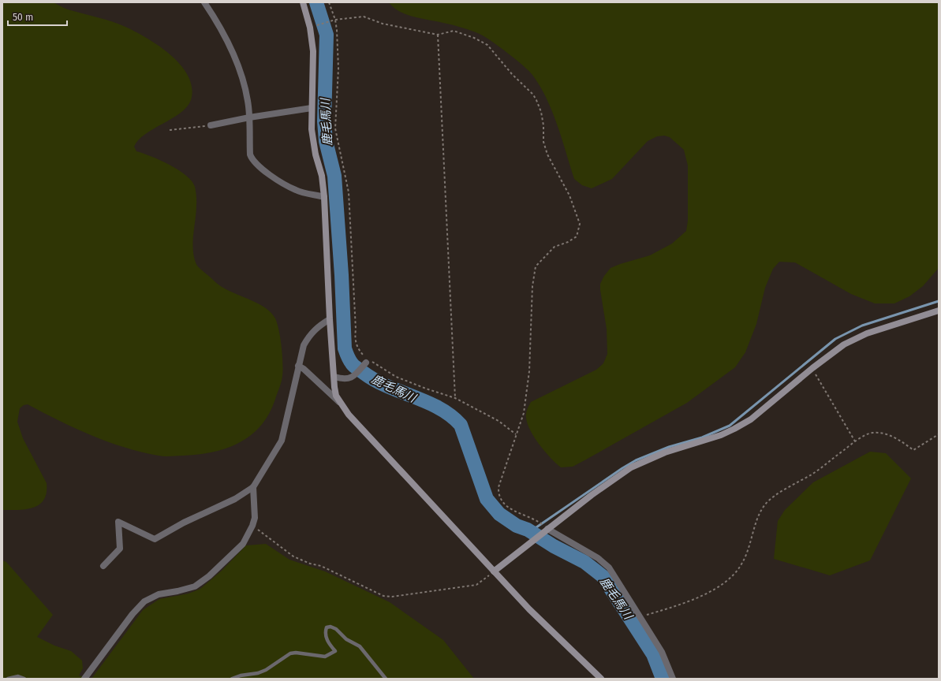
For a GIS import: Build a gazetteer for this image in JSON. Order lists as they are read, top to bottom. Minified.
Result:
{"water":["鹿毛馬川"],"scale_bar":"50 m"}
